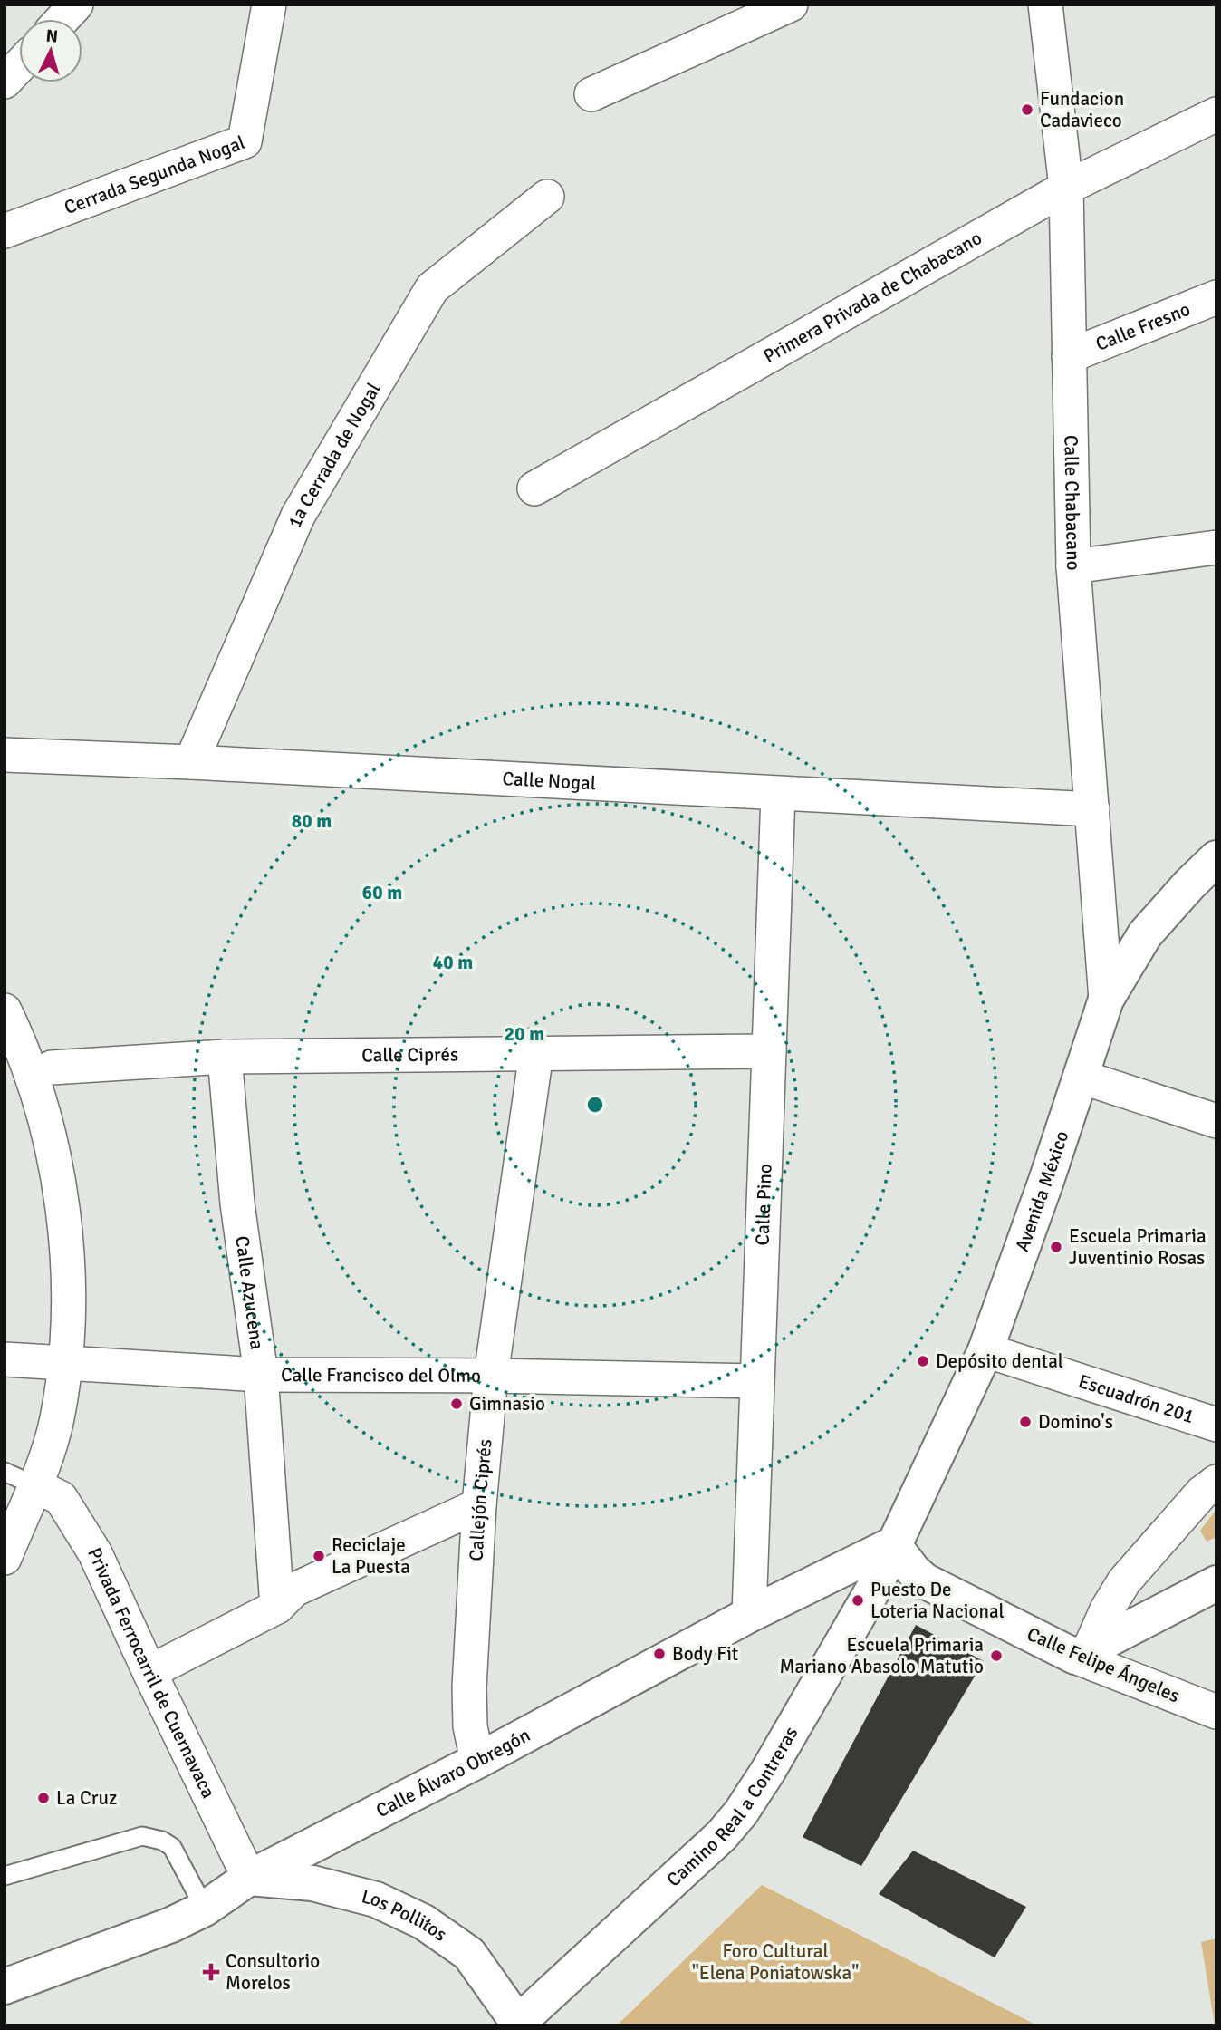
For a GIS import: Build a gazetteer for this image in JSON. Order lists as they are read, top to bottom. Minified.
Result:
{"streets":{"street":["Cerrada Segunda Nogal","Primera Privada de Chabacano","Calle Fresno","1a Cerrada de Nogal","Calle Chabacano","Calle Nogal","Calle Ciprés","Avenida México","Calle Pino","Calle Azucena","Calle Francisco del Olmo","Escuadrón 201","Callejón Ciprés","Calle Felipe Ángeles","Privada Ferrocarril de Cuernavaca","Calle Álvaro Obregón","Camino Real a Contreras","Los Pollitos"]},"crossings":[["Primera Privada de Chabacano","Calle Chabacano"],["Calle Fresno","Calle Chabacano"],["1a Cerrada de Nogal","Calle Nogal"],["Calle Chabacano","Calle Nogal"],["Calle Chabacano","Avenida México"],["Calle Nogal","Calle Pino"],["Calle Ciprés","Calle Pino"],["Calle Ciprés","Calle Azucena"],["Calle Ciprés","Callejón Ciprés"],["Avenida México","Escuadrón 201"],["Avenida México","Calle Felipe Ángeles"],["Avenida México","Calle Álvaro Obregón"],["Avenida México","Camino Real a Contreras"],["Calle Pino","Calle Francisco del Olmo"],["Calle Pino","Calle Álvaro Obregón"],["Calle Azucena","Calle Francisco del Olmo"],["Calle Francisco del Olmo","Callejón Ciprés"],["Callejón Ciprés","Calle Álvaro Obregón"],["Calle Felipe Ángeles","Calle Álvaro Obregón"],["Calle Felipe Ángeles","Camino Real a Contreras"],["Privada Ferrocarril de Cuernavaca","Calle Álvaro Obregón"],["Privada Ferrocarril de Cuernavaca","Los Pollitos"],["Calle Álvaro Obregón","Camino Real a Contreras"],["Calle Álvaro Obregón","Los Pollitos"],["Camino Real a Contreras","Los Pollitos"]],"parks":["Foro Cultural \"Elena Poniatowska\""],"places":{"other":["Fundacion Cadavieco","Escuela Primaria Juventinio Rosas","Depósito dental","Gimnasio","Domino's","Reciclaje La Puesta","Puesto De Loteria Nacional","Body Fit","Escuela Primaria Mariano Abasolo Matutio","La Cruz"],"health":["Consultorio Morelos"]},"north":"top","rings":["80 m","60 m","40 m","20 m"]}
